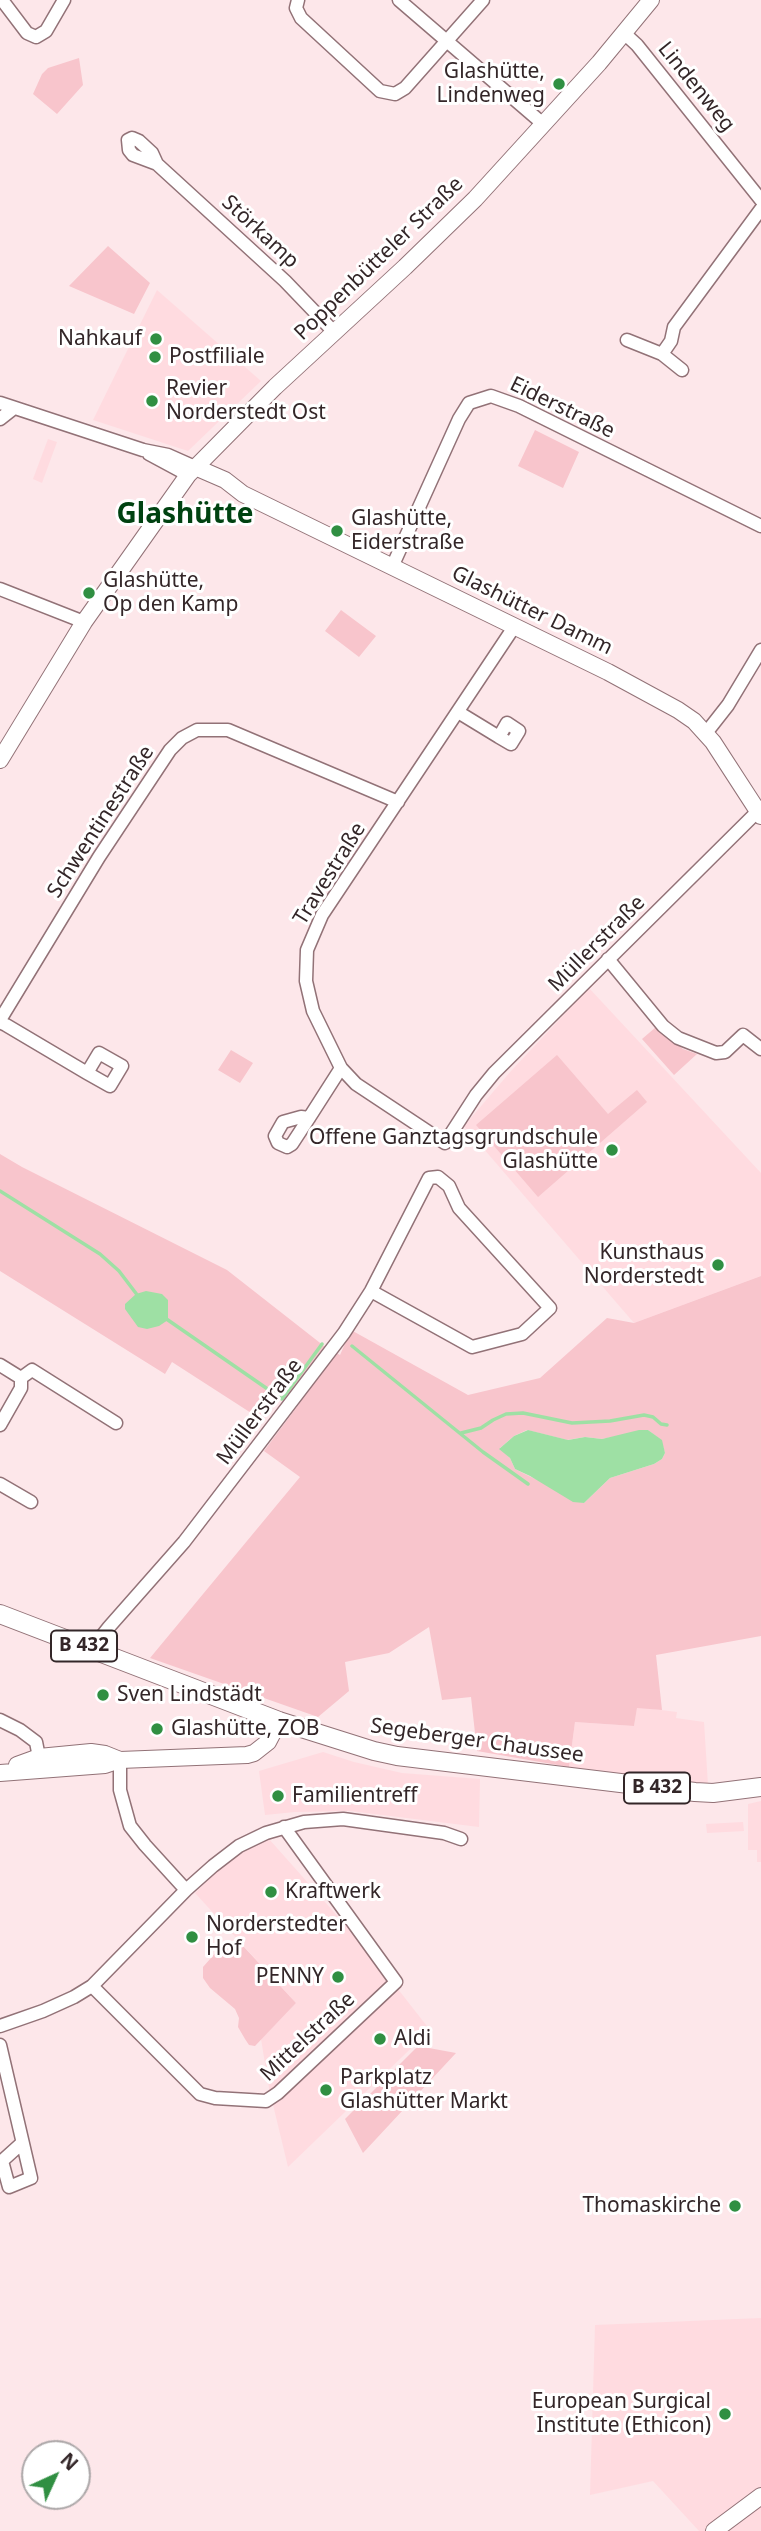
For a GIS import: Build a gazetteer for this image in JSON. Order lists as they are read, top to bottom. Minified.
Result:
{"streets":{"main road":["B 432","Segeberger Chaussee"],"street":["Lindenweg","Störkamp","Poppenbütteler Straße","Eiderstraße","Glashütter Damm","Schwentinestraße","Travestraße","Müllerstraße","Mittelstraße"]},"crossings":[["Lindenweg","Poppenbütteler Straße"],["Störkamp","Poppenbütteler Straße"],["Poppenbütteler Straße","Glashütter Damm"],["Eiderstraße","Glashütter Damm"],["Glashütter Damm","Travestraße"],["Glashütter Damm","Müllerstraße"],["Schwentinestraße","Travestraße"],["Travestraße","Müllerstraße"],["Müllerstraße","Segeberger Chaussee"]],"districts":["Glashütte"],"places":["Glashütte, Lindenweg","Nahkauf","Postfiliale","Revier Norderstedt Ost","Glashütte, Eiderstraße","Glashütte, Op den Kamp","Offene Ganztagsgrundschule Glashütte","Kunsthaus Norderstedt","Sven Lindstädt","Glashütte, ZOB","Familientreff","Kraftwerk","Norderstedter Hof","PENNY","Aldi","Parkplatz Glashütter Markt","Thomaskirche","European Surgical Institute (Ethicon)"],"north":"top right"}
